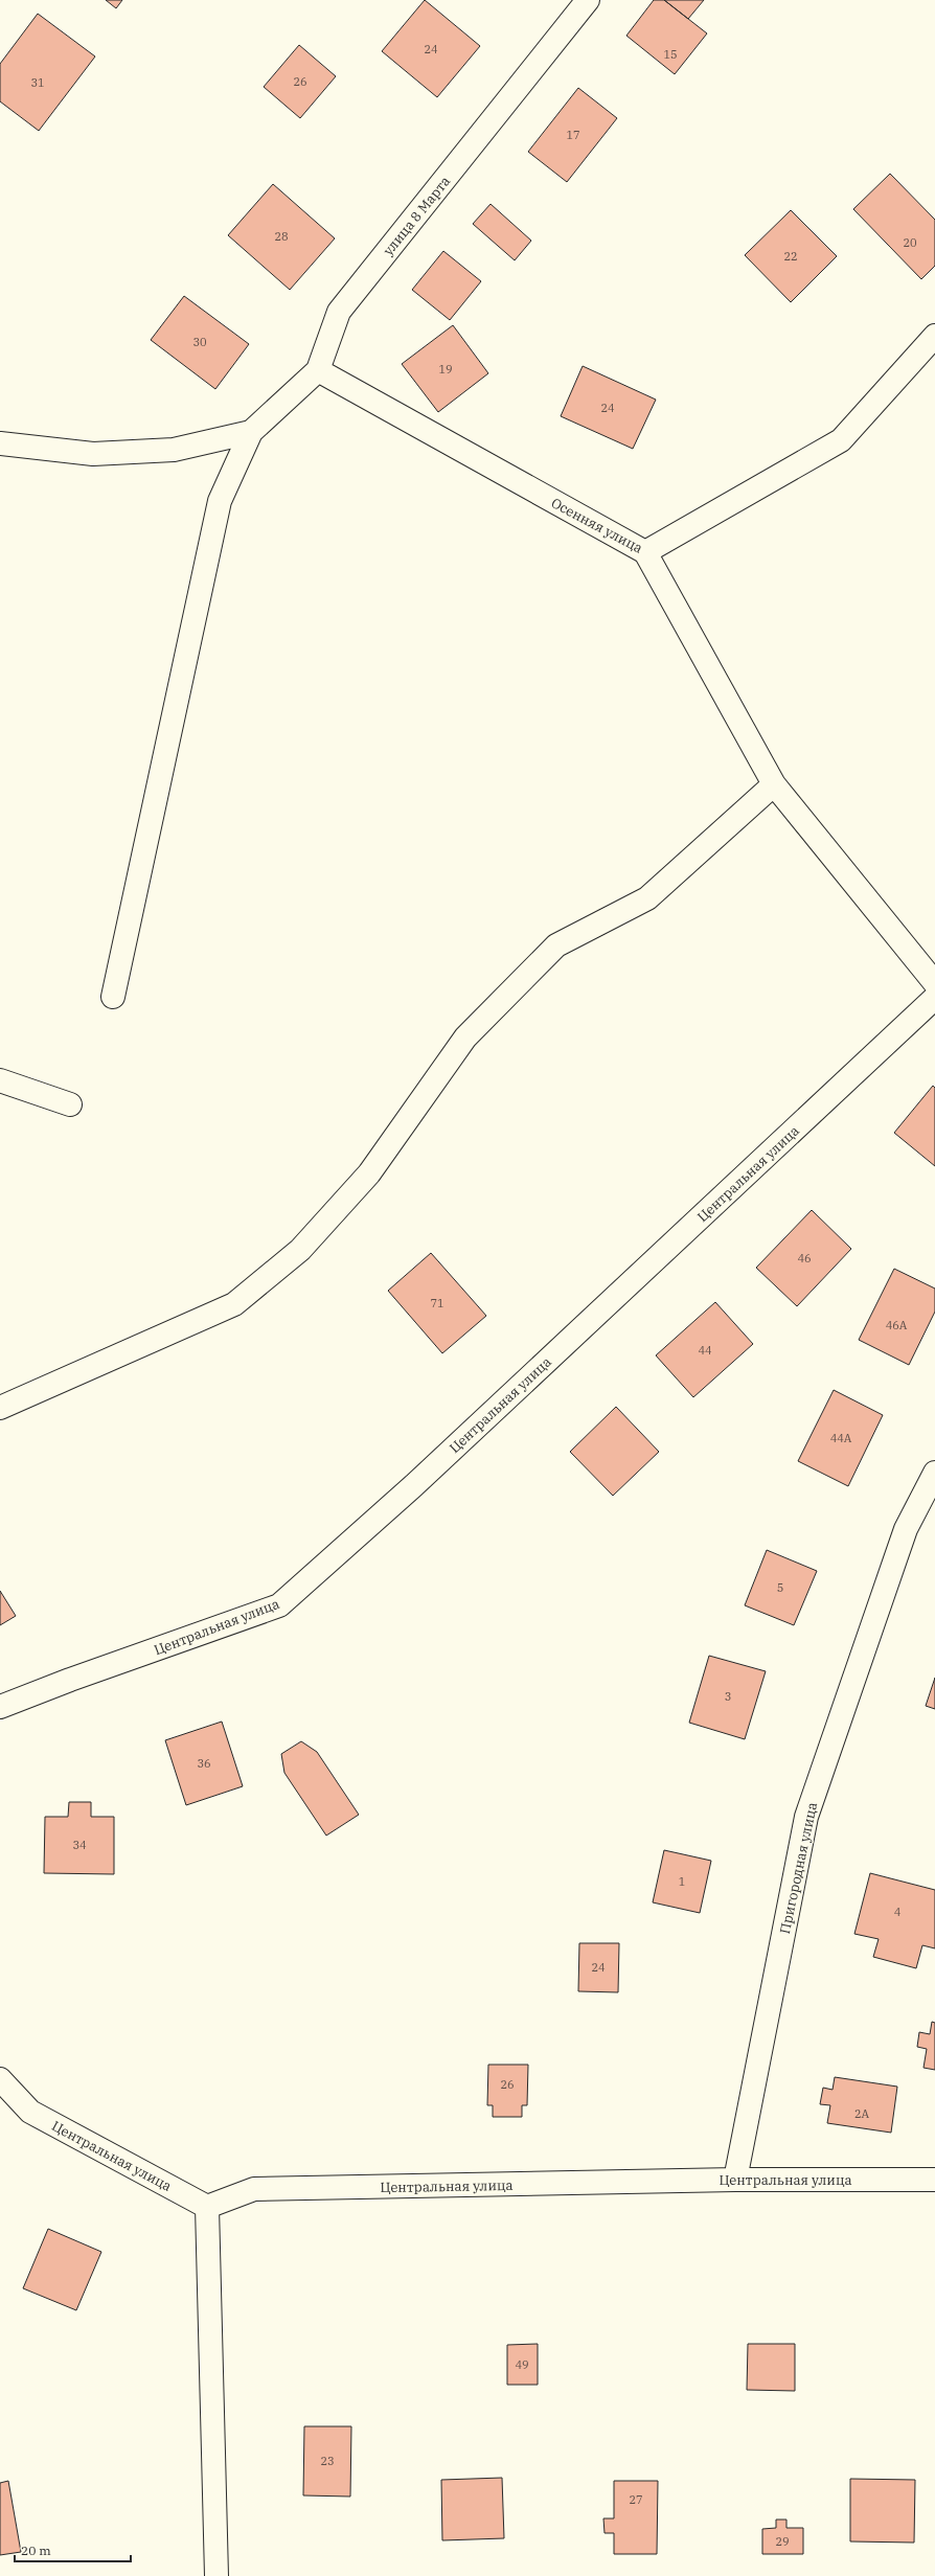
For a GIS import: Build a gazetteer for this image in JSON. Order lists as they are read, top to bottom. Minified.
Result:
{"streets":{"street":["улица 8 Марта","Осенняя улица","Центральная улица","Пригородная улица"]},"crossings":[["улица 8 Марта","Осенняя улица"],["Центральная улица","Пригородная улица"]],"house_numbers":["24","15","26","31","17","28","20","22","30","19","24","46","71","46А","44","44А","5","3","36","34","1","4","24","26","2А","49","23","27","29"],"scale_bar":"20 m"}
